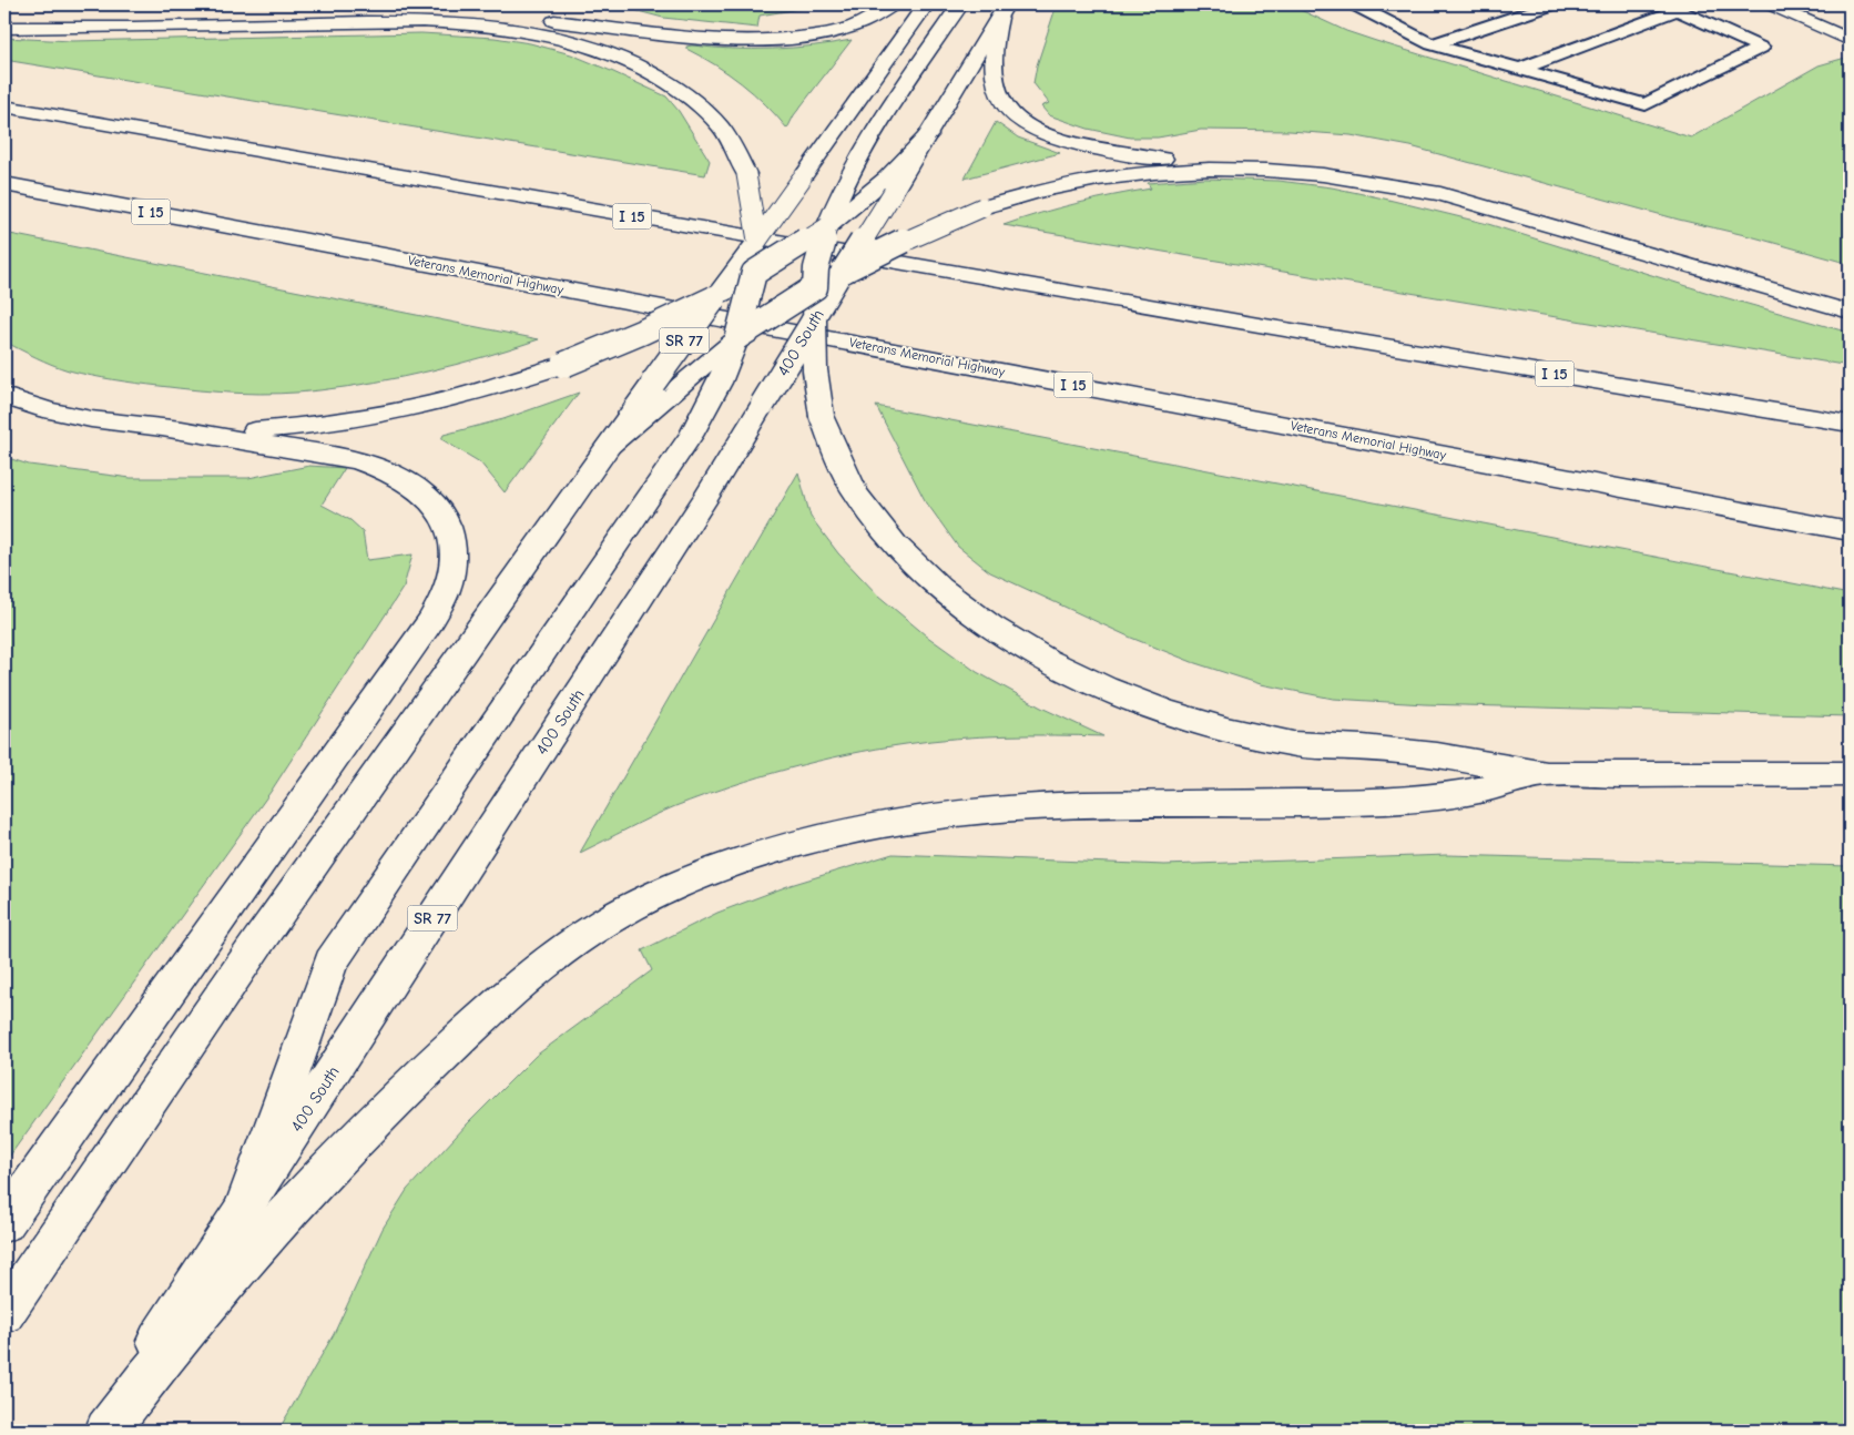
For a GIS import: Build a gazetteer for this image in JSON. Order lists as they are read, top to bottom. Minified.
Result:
{"streets":{"main road":["I 15","Veterans Memorial Highway","SR 77","400 South"]}}
